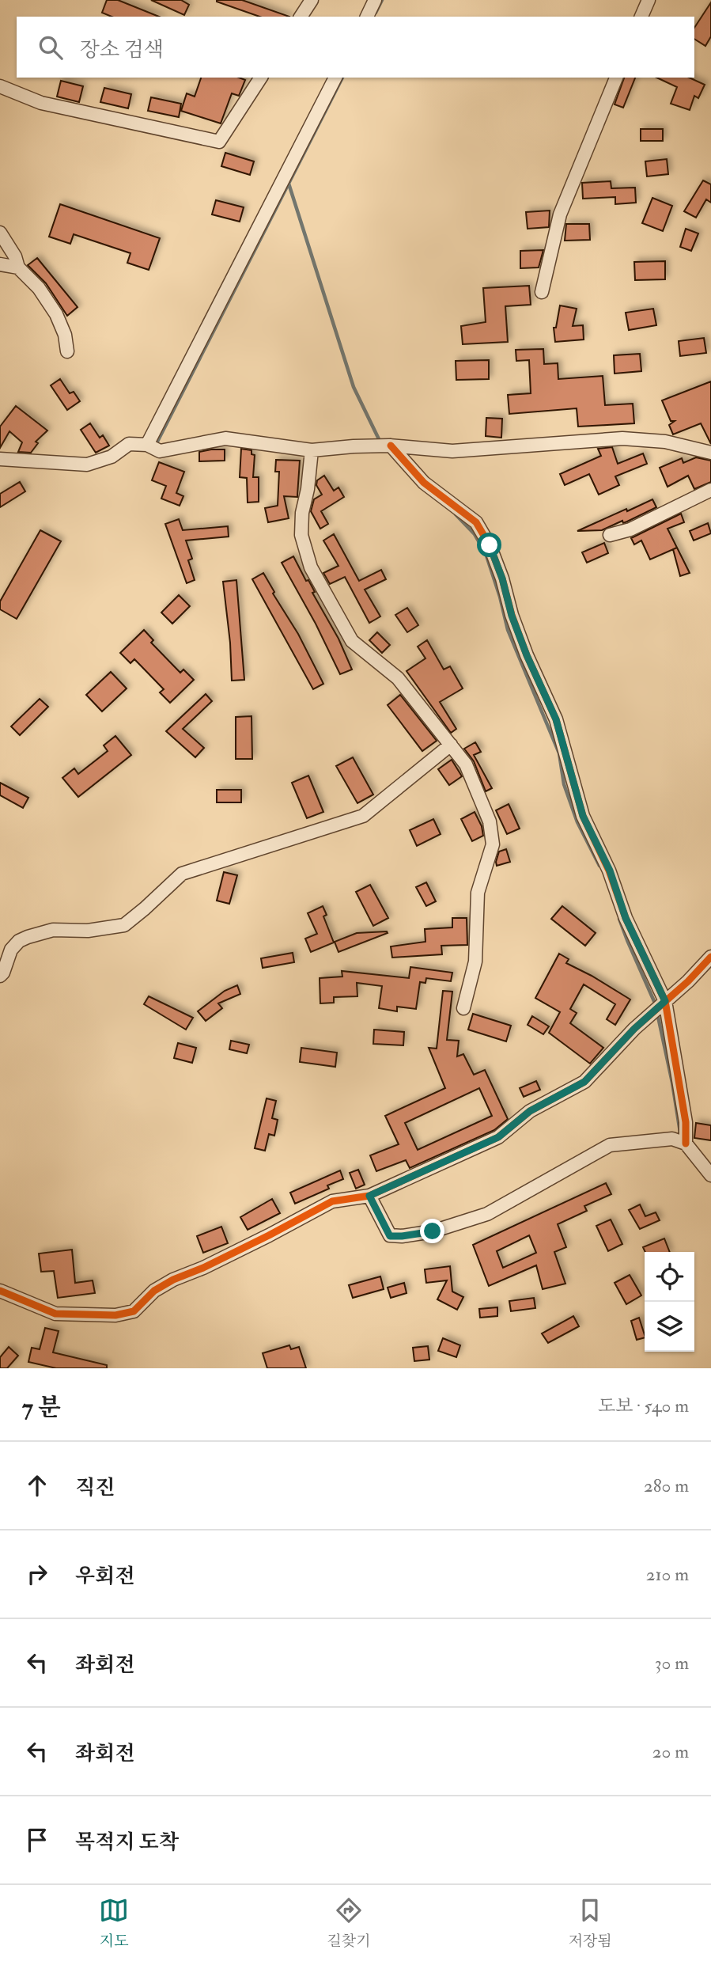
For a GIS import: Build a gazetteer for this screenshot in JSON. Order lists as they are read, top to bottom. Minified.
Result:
{"page":{"search":"장소 검색","heading":["7 분","도보 · 540 m"],"list":[["직진","280 m"],["우회전","210 m"],["좌회전","30 m"],["좌회전","20 m"],"목적지 도착"],"nav":["지도","길찾기","저장됨"]}}
